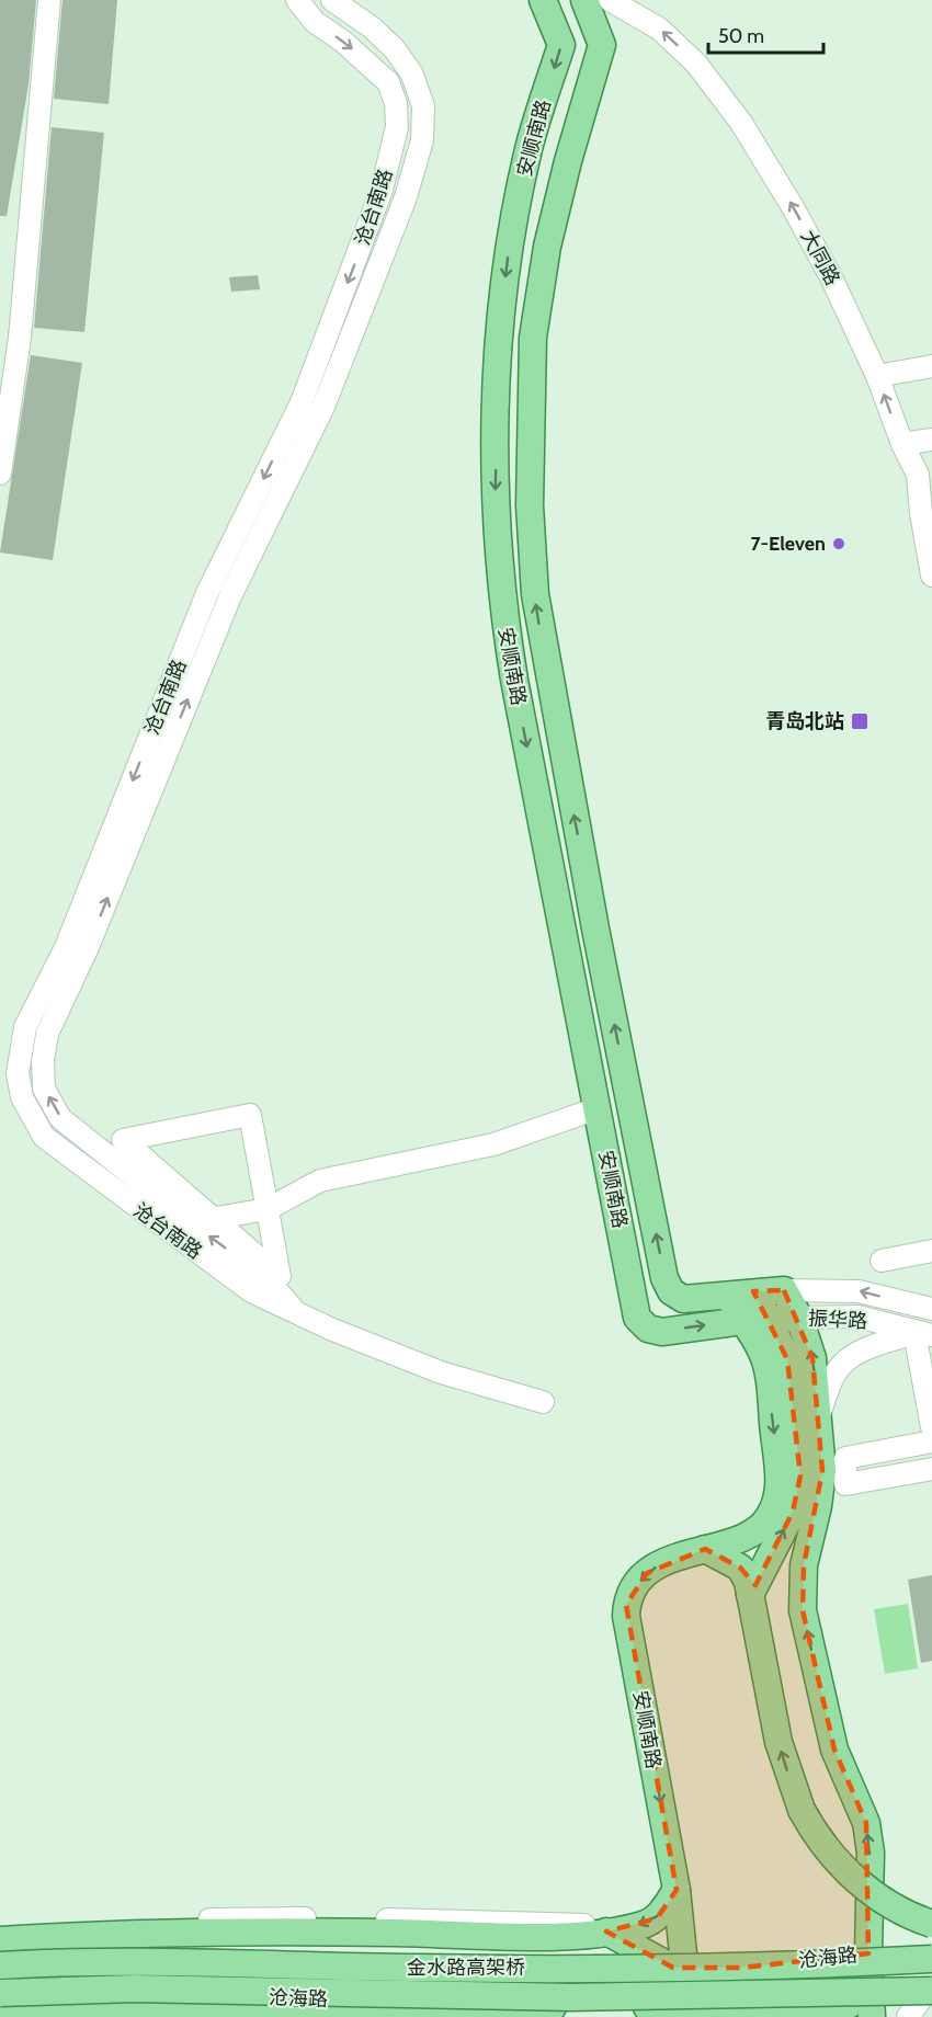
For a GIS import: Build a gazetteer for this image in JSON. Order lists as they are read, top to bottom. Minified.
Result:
{"streets":{"main road":["安顺南路","振华路","沧海路","金水路高架桥"],"street":["沧台南路","大同路"]},"crossings":[["安顺南路","振华路"],["安顺南路","沧海路"],["沧海路","金水路高架桥"]],"one_way":["大同路"],"places":{"other":["7-Eleven"],"transit":["青岛北站"]},"scale_bar":"50 m"}
